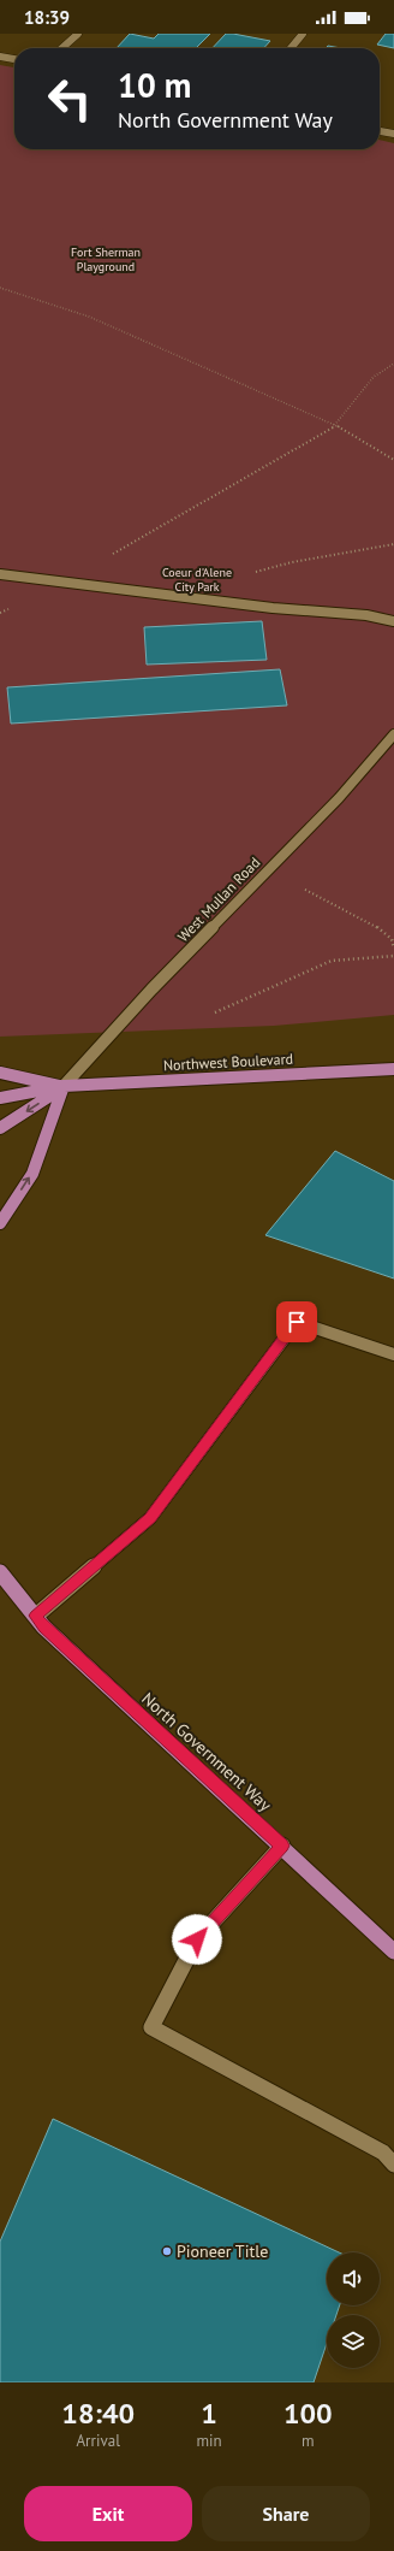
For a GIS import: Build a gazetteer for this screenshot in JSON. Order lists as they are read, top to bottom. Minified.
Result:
{"streets":{"main road":["Northwest Boulevard","North Government Way"],"street":["West Mullan Road"]},"crossings":[["West Mullan Road","Northwest Boulevard"]],"parks":["Fort Sherman Playground","Coeur d'Alene City Park"],"places":["Pioneer Title"],"page":{"status":"18:39","turn":["10 m","North Government Way"],"eta":["18:40","Arrival","1","min","100","m"],"buttons":["Exit","Share"]}}
